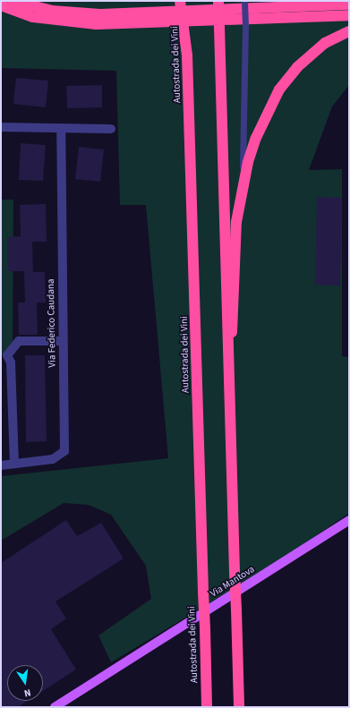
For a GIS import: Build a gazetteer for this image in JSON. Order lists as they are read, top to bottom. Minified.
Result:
{"streets":{"highway":["Autostrada dei Vini"],"main road":["Via Mantova"],"street":["Via Federico Caudana"]},"north":"bottom"}
